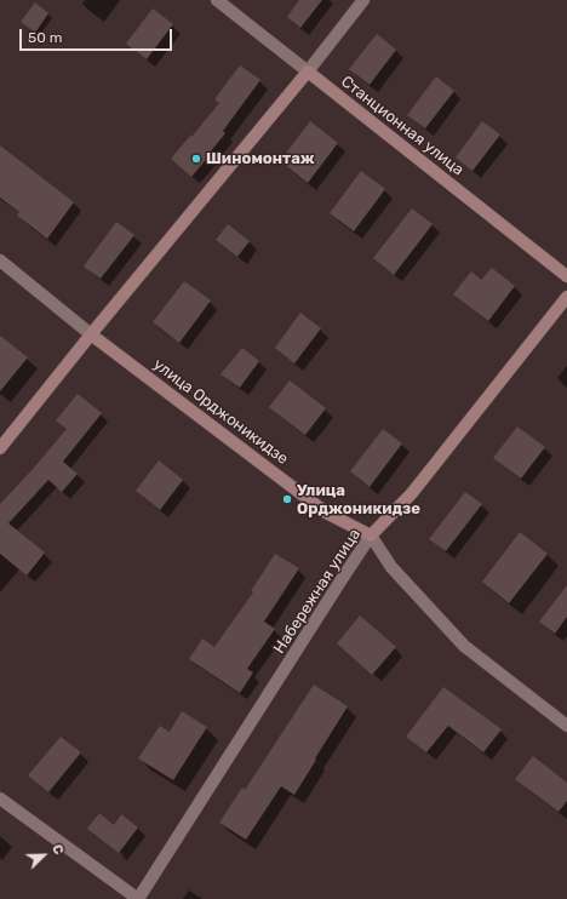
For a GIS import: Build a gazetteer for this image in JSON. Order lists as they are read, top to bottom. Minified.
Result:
{"streets":{"main road":["Станционная улица","улица Орджоникидзе","Набережная улица"]},"crossings":[["улица Орджоникидзе","Набережная улица"]],"places":["Шиномонтаж","Улица Орджоникидзе"],"scale_bar":"50 m","north":"top right"}
